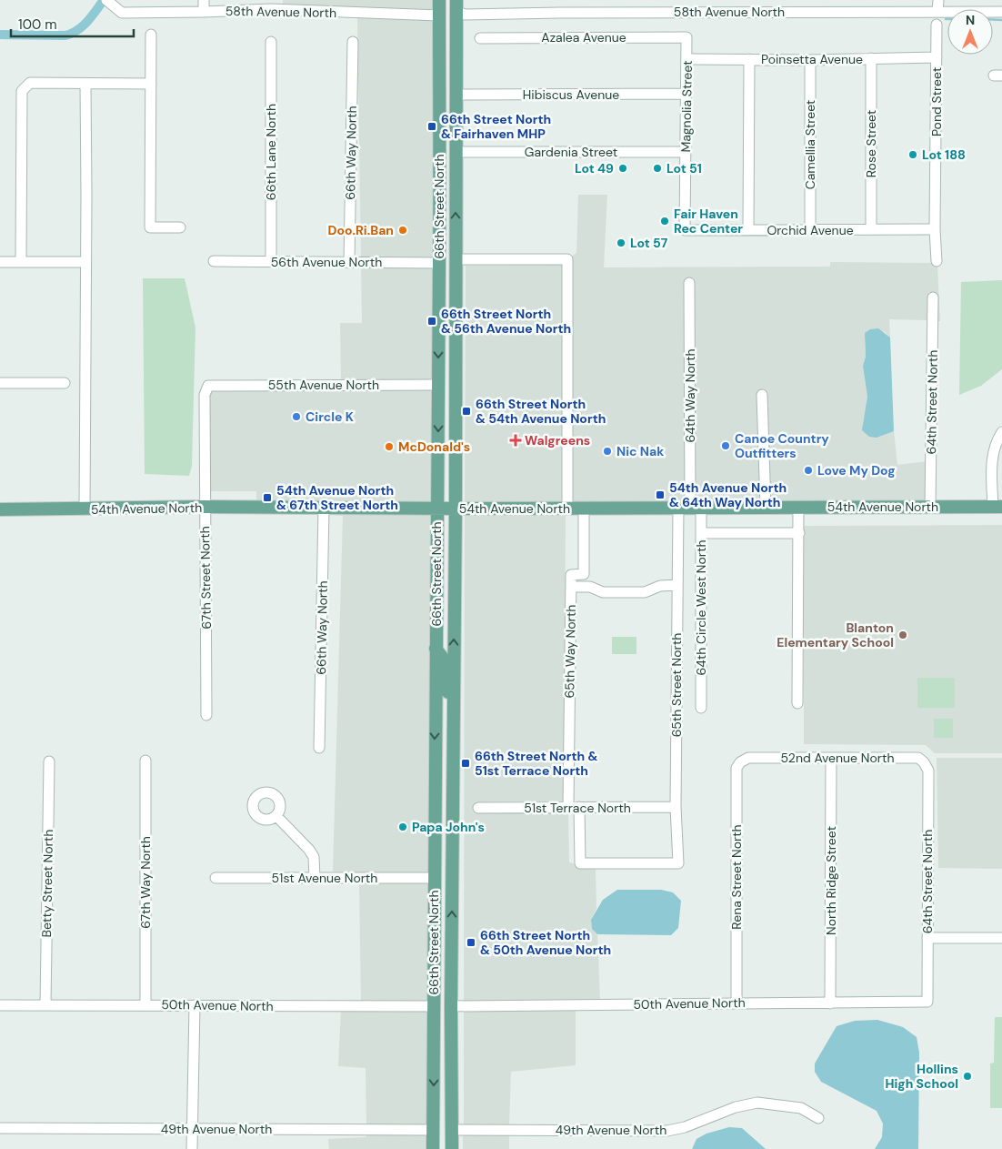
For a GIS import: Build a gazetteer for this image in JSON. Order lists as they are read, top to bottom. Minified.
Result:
{"streets":{"main road":["66th Street North","54th Avenue North"],"street":["58th Avenue North","Azalea Avenue","Poinsetta Avenue","Hibiscus Avenue","Pond Street","Magnolia Street","Rose Street","Camellia Street","66th Lane North","Gardenia Street","66th Way North","Orchid Avenue","56th Avenue North","55th Avenue North","64th Way North","64th Street North","67th Street North","64th Circle West North","65th Way North","65th Street North","52nd Avenue North","51st Terrace North","Rena Street North","51st Avenue North","North Ridge Street","67th Way North","Betty Street North","50th Avenue North","49th Avenue North"]},"crossings":[["58th Avenue North","66th Street North"],["Azalea Avenue","Magnolia Street"],["Poinsetta Avenue","Pond Street"],["Poinsetta Avenue","Magnolia Street"],["Poinsetta Avenue","Rose Street"],["Poinsetta Avenue","Camellia Street"],["Hibiscus Avenue","Magnolia Street"],["Hibiscus Avenue","66th Street North"],["Pond Street","Orchid Avenue"],["Magnolia Street","Gardenia Street"],["Magnolia Street","Orchid Avenue"],["Rose Street","Orchid Avenue"],["Camellia Street","Orchid Avenue"],["66th Lane North","56th Avenue North"],["Gardenia Street","66th Street North"],["66th Way North","56th Avenue North"],["66th Way North","54th Avenue North"],["66th Street North","56th Avenue North"],["66th Street North","55th Avenue North"],["66th Street North","54th Avenue North"],["66th Street North","51st Avenue North"],["66th Street North","50th Avenue North"],["66th Street North","49th Avenue North"],["55th Avenue North","67th Street North"],["64th Way North","54th Avenue North"],["64th Way North","64th Circle West North"],["64th Way North","65th Street North"],["64th Street North","54th Avenue North"],["64th Street North","52nd Avenue North"],["64th Street North","50th Avenue North"],["54th Avenue North","67th Street North"],["54th Avenue North","64th Circle West North"],["54th Avenue North","65th Way North"],["54th Avenue North","65th Street North"],["64th Circle West North","65th Street North"],["65th Way North","51st Terrace North"],["65th Street North","51st Terrace North"],["52nd Avenue North","Rena Street North"],["52nd Avenue North","North Ridge Street"],["Rena Street North","50th Avenue North"],["North Ridge Street","50th Avenue North"],["67th Way North","50th Avenue North"],["Betty Street North","50th Avenue North"]],"places":{"transit":["66th Street North & Fairhaven MHP","66th Street North & 56th Avenue North","66th Street North & 54th Avenue North","54th Avenue North & 64th Way North","54th Avenue North & 67th Street North","66th Street North & 51st Terrace North","66th Street North & 50th Avenue North"],"other":["Lot 188","Lot 49","Lot 51","Fair Haven Rec Center","Doo.Ri.Ban","Lot 57","Circle K","Canoe Country Outfitters","McDonald's","Nic Nak","Love My Dog","Blanton Elementary School","Papa John's","Hollins High School"],"health":["Walgreens"]},"scale_bar":"100 m","north":"top"}
